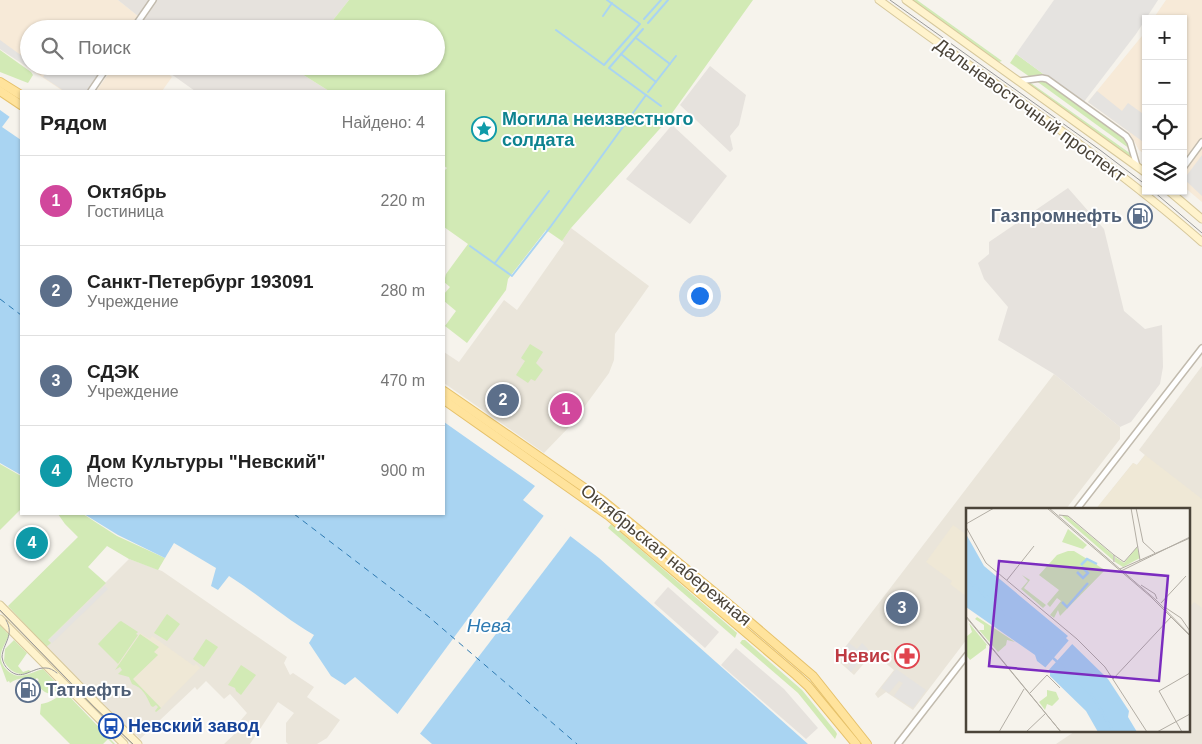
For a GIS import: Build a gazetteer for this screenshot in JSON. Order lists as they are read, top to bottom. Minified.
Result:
{"streets":{"main road":["Дальневосточный проспект","Октябрьская набережная"]},"water":["Нева"],"places":{"place":["Могила неизвестного солдата"],"fuel station":["Газпромнефть","Татнефть"],"pharmacy":["Невис"],"bus stop":["Невский завод"]},"page":{"map_buttons":["+","−"],"search":"Поиск","heading":["Рядом","Найдено: 4"],"list":[{"mark":"1","name":"Октябрь","note":"Гостиница","value":"220 m"},{"mark":"2","name":"Санкт-Петербург 193091","note":"Учреждение","value":"280 m"},{"mark":"3","name":"СДЭК","note":"Учреждение","value":"470 m"},{"mark":"4","name":"Дом Культуры \"Невский\"","note":"Место","value":"900 m"}],"pins":["2","1","4","3"]}}
